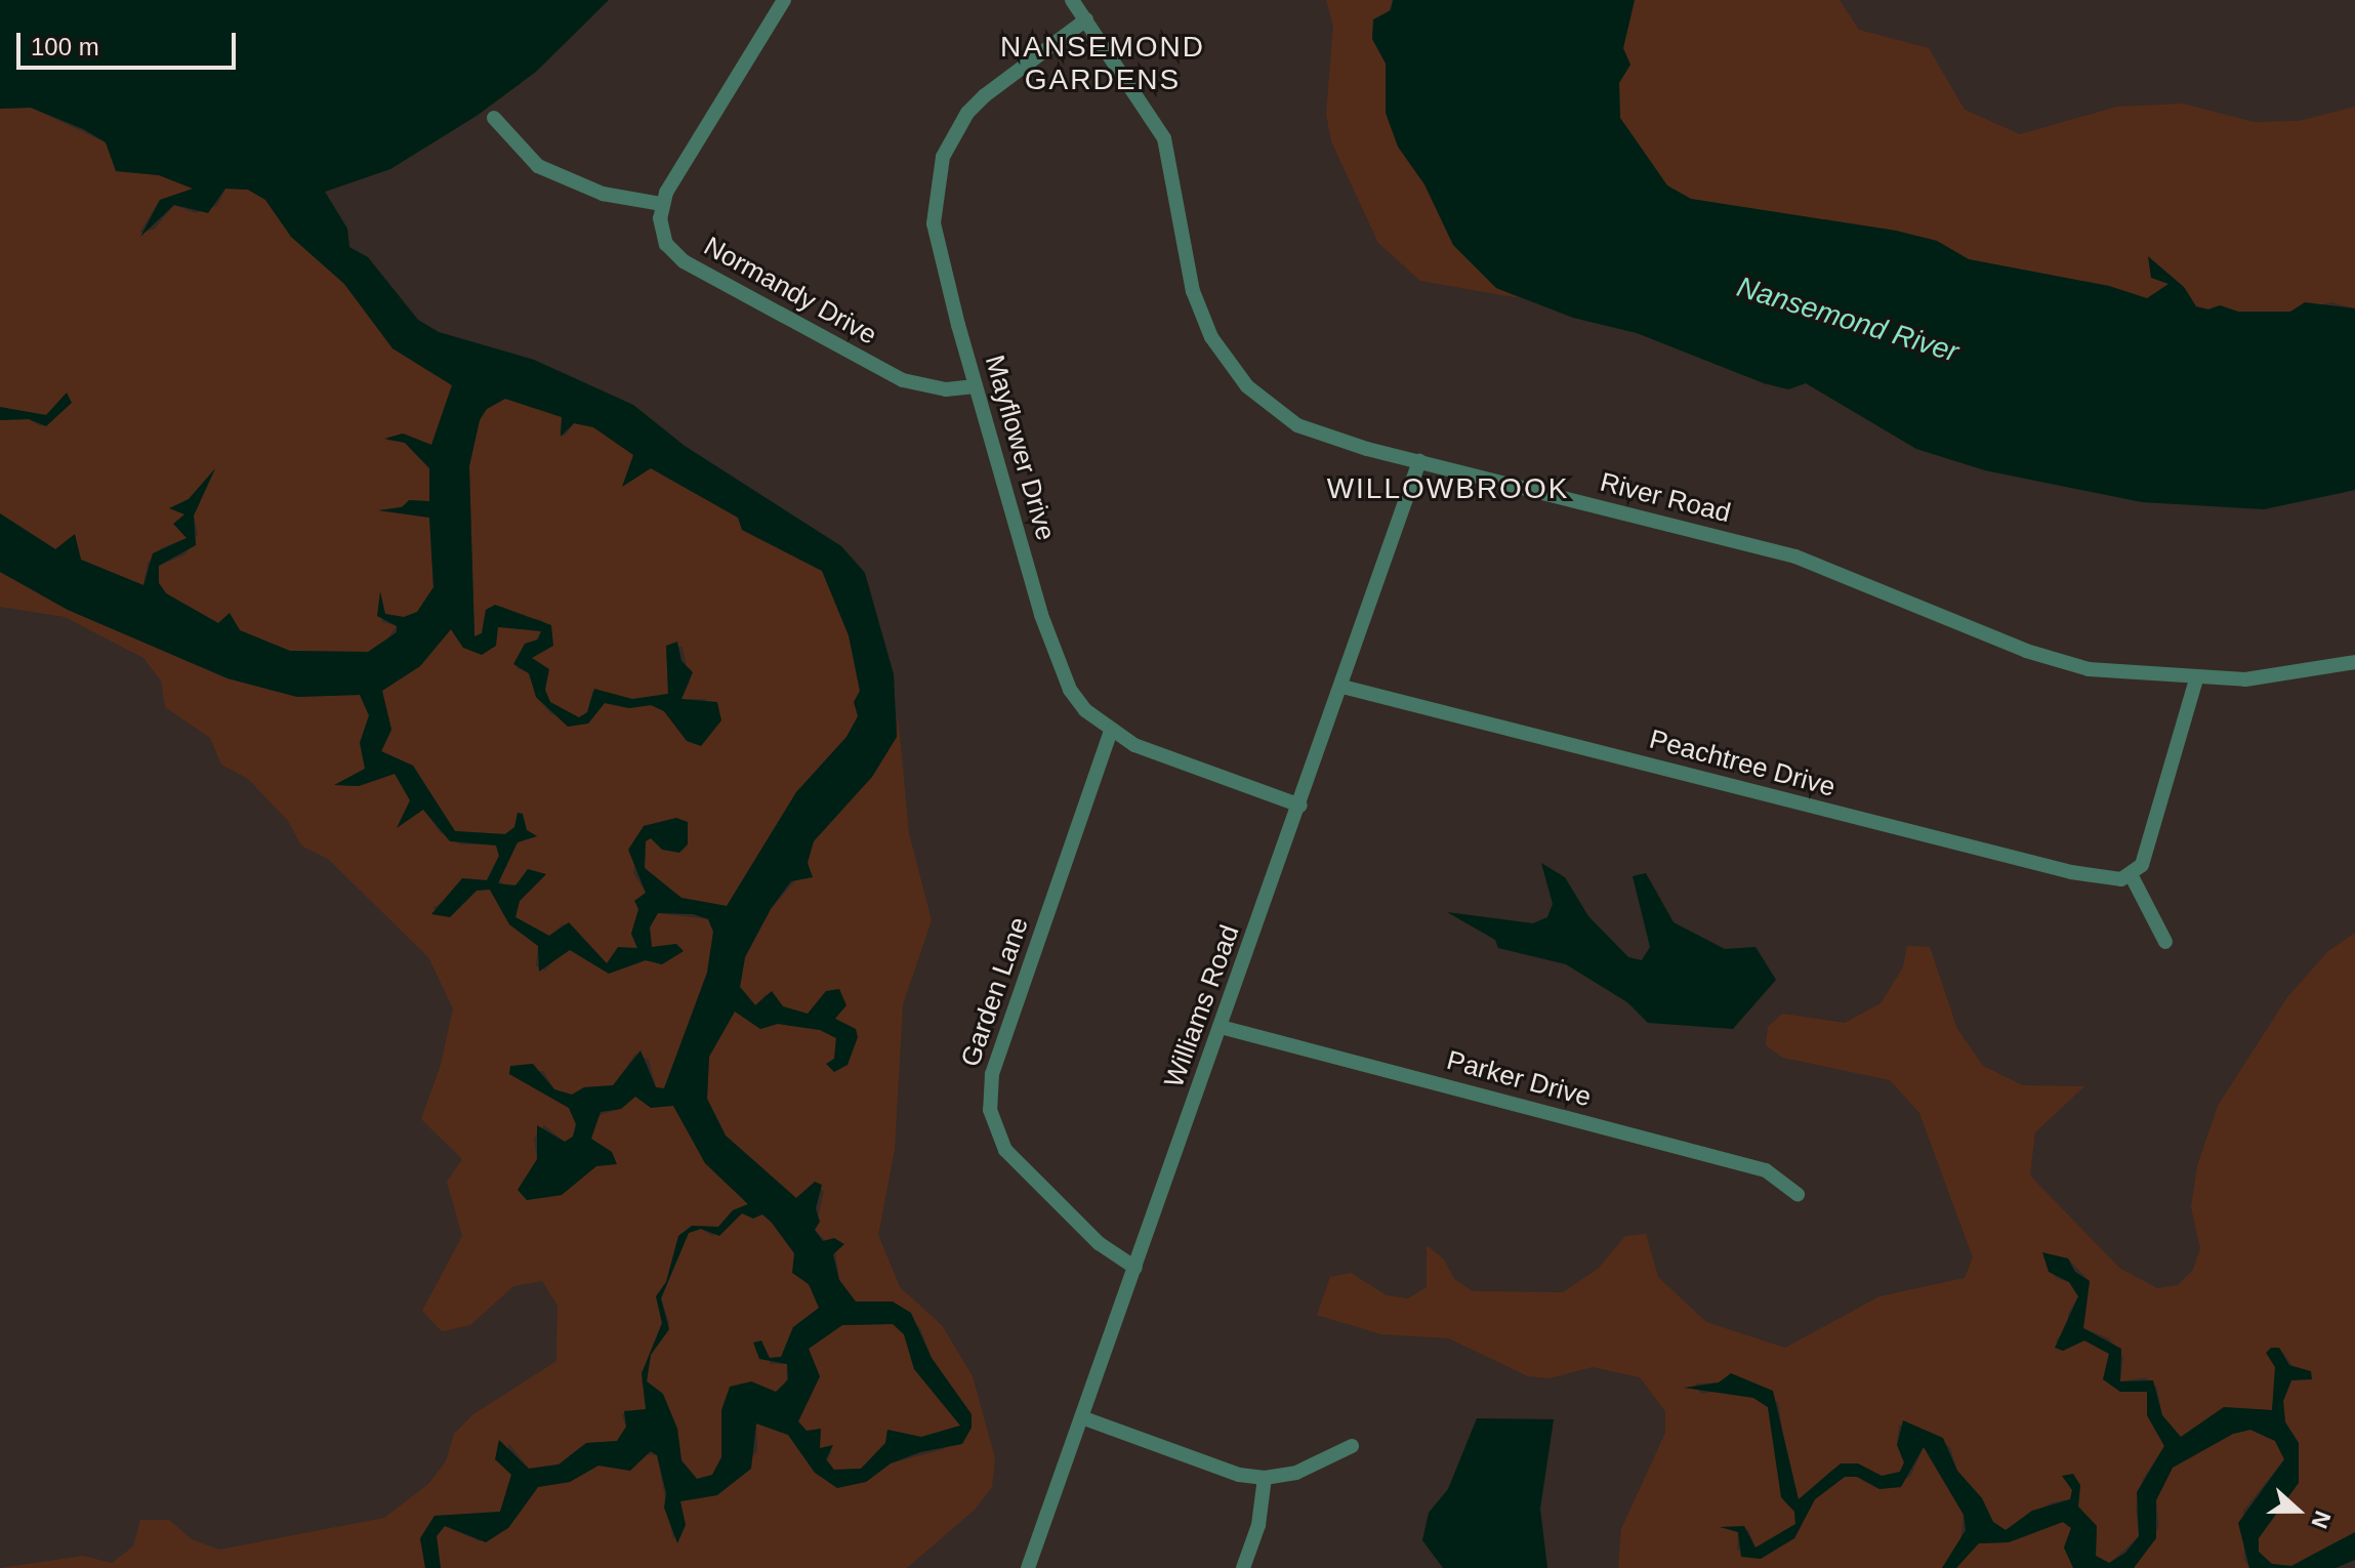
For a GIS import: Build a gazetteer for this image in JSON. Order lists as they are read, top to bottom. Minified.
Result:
{"streets":{"street":["Normandy Drive","Mayflower Drive","River Road","Peachtree Drive","Garden Lane","Williams Road","Parker Drive"]},"crossings":[["Normandy Drive","Mayflower Drive"],["Mayflower Drive","River Road"],["Mayflower Drive","Garden Lane"],["Mayflower Drive","Williams Road"],["River Road","Williams Road"],["Peachtree Drive","Williams Road"],["Garden Lane","Williams Road"],["Williams Road","Parker Drive"]],"districts":["NANSEMOND GARDENS","WILLOWBROOK"],"water":["Nansemond River"],"scale_bar":"100 m","north":"right"}
